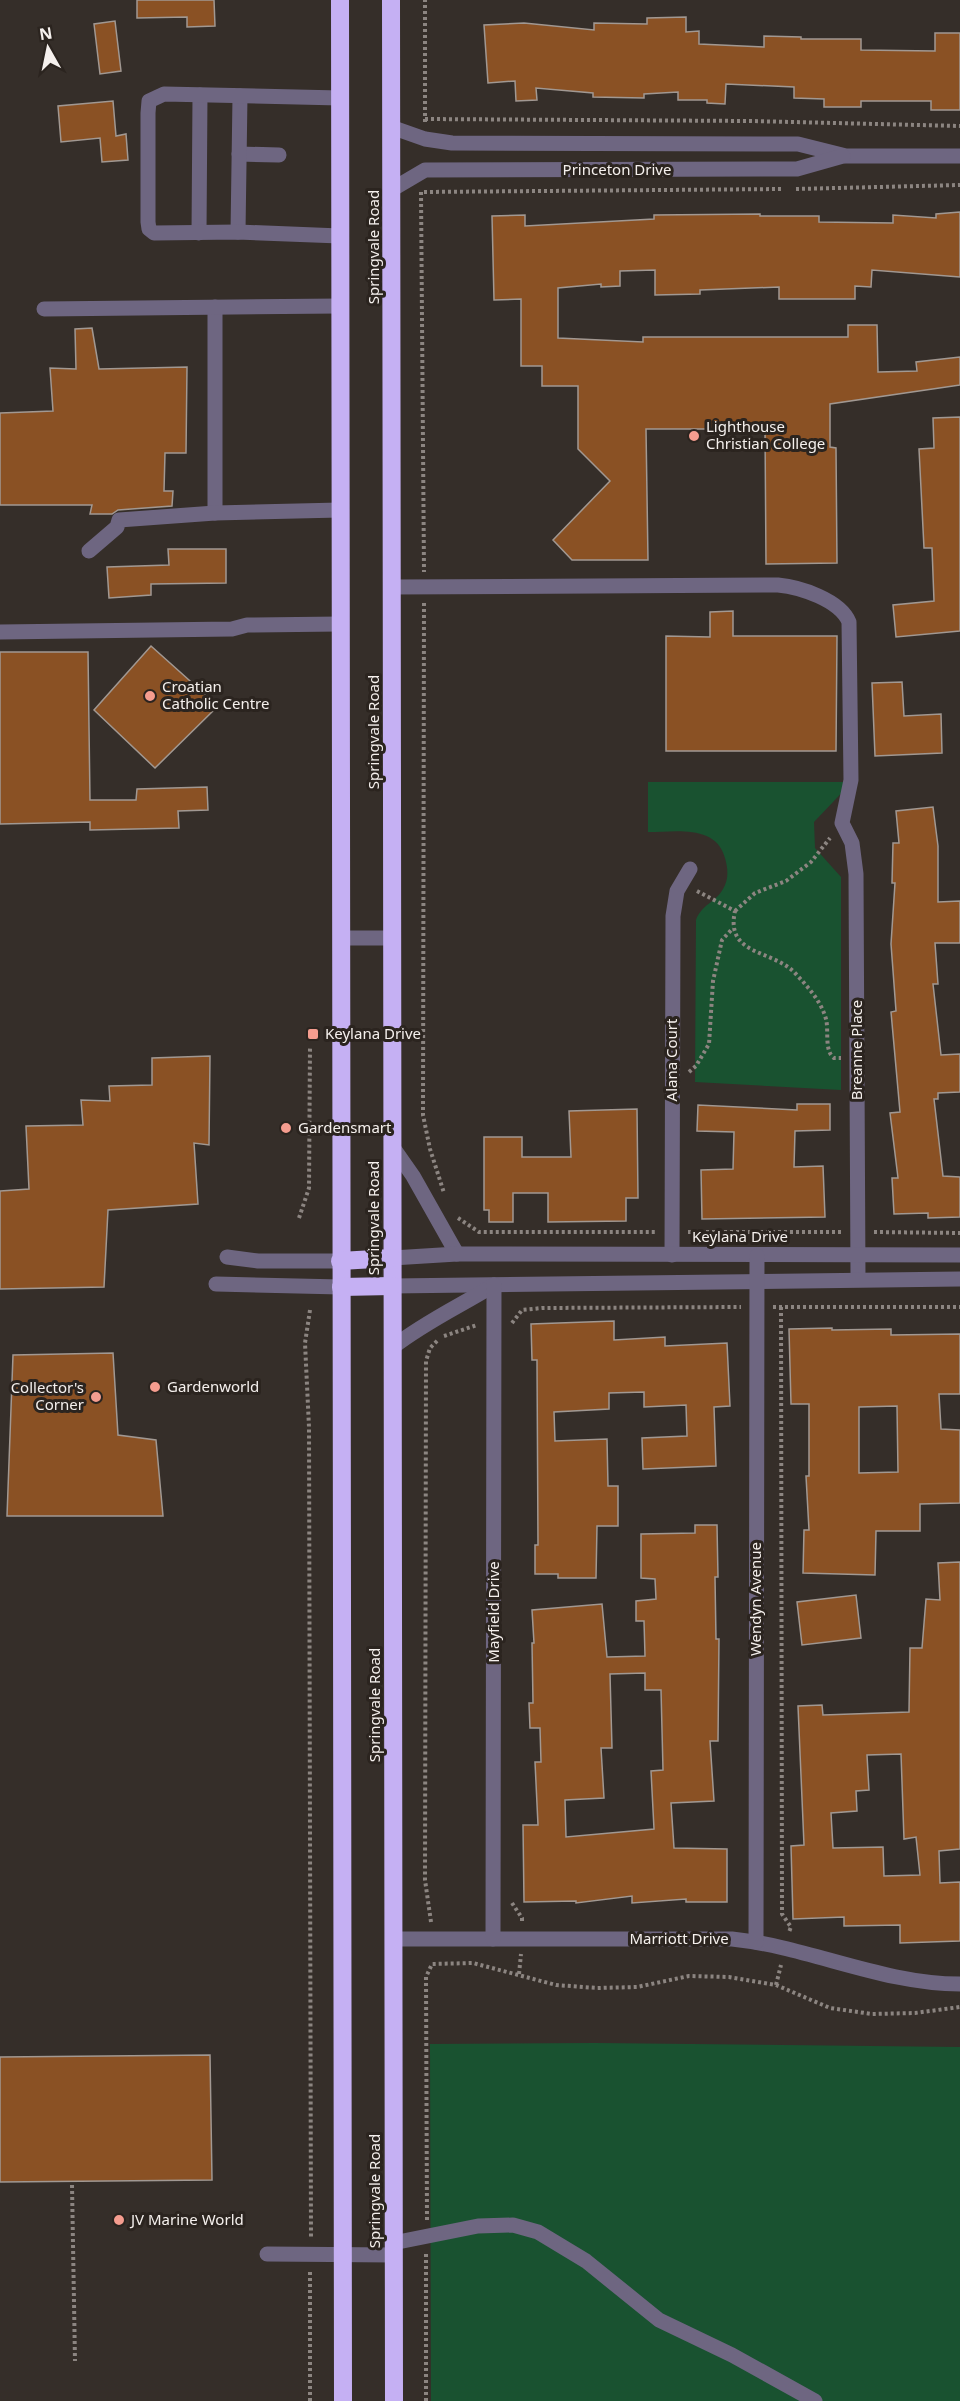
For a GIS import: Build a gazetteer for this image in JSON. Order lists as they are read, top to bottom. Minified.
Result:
{"streets":{"highway":["Springvale Road","Keylana Drive"],"street":["Princeton Drive","Breanne Place","Alana Court","Wendyn Avenue","Mayfield Drive","Marriott Drive"]},"crossings":[["Princeton Drive","Springvale Road"],["Springvale Road","Keylana Drive"],["Springvale Road","Marriott Drive"],["Breanne Place","Keylana Drive"],["Alana Court","Keylana Drive"],["Keylana Drive","Wendyn Avenue"],["Wendyn Avenue","Marriott Drive"],["Mayfield Drive","Marriott Drive"]],"places":{"other":["Lighthouse Christian College","Croatian Catholic Centre","Gardensmart","Gardenworld","Collector's Corner","JV Marine World"],"transit":["Keylana Drive"]},"north":"top"}
